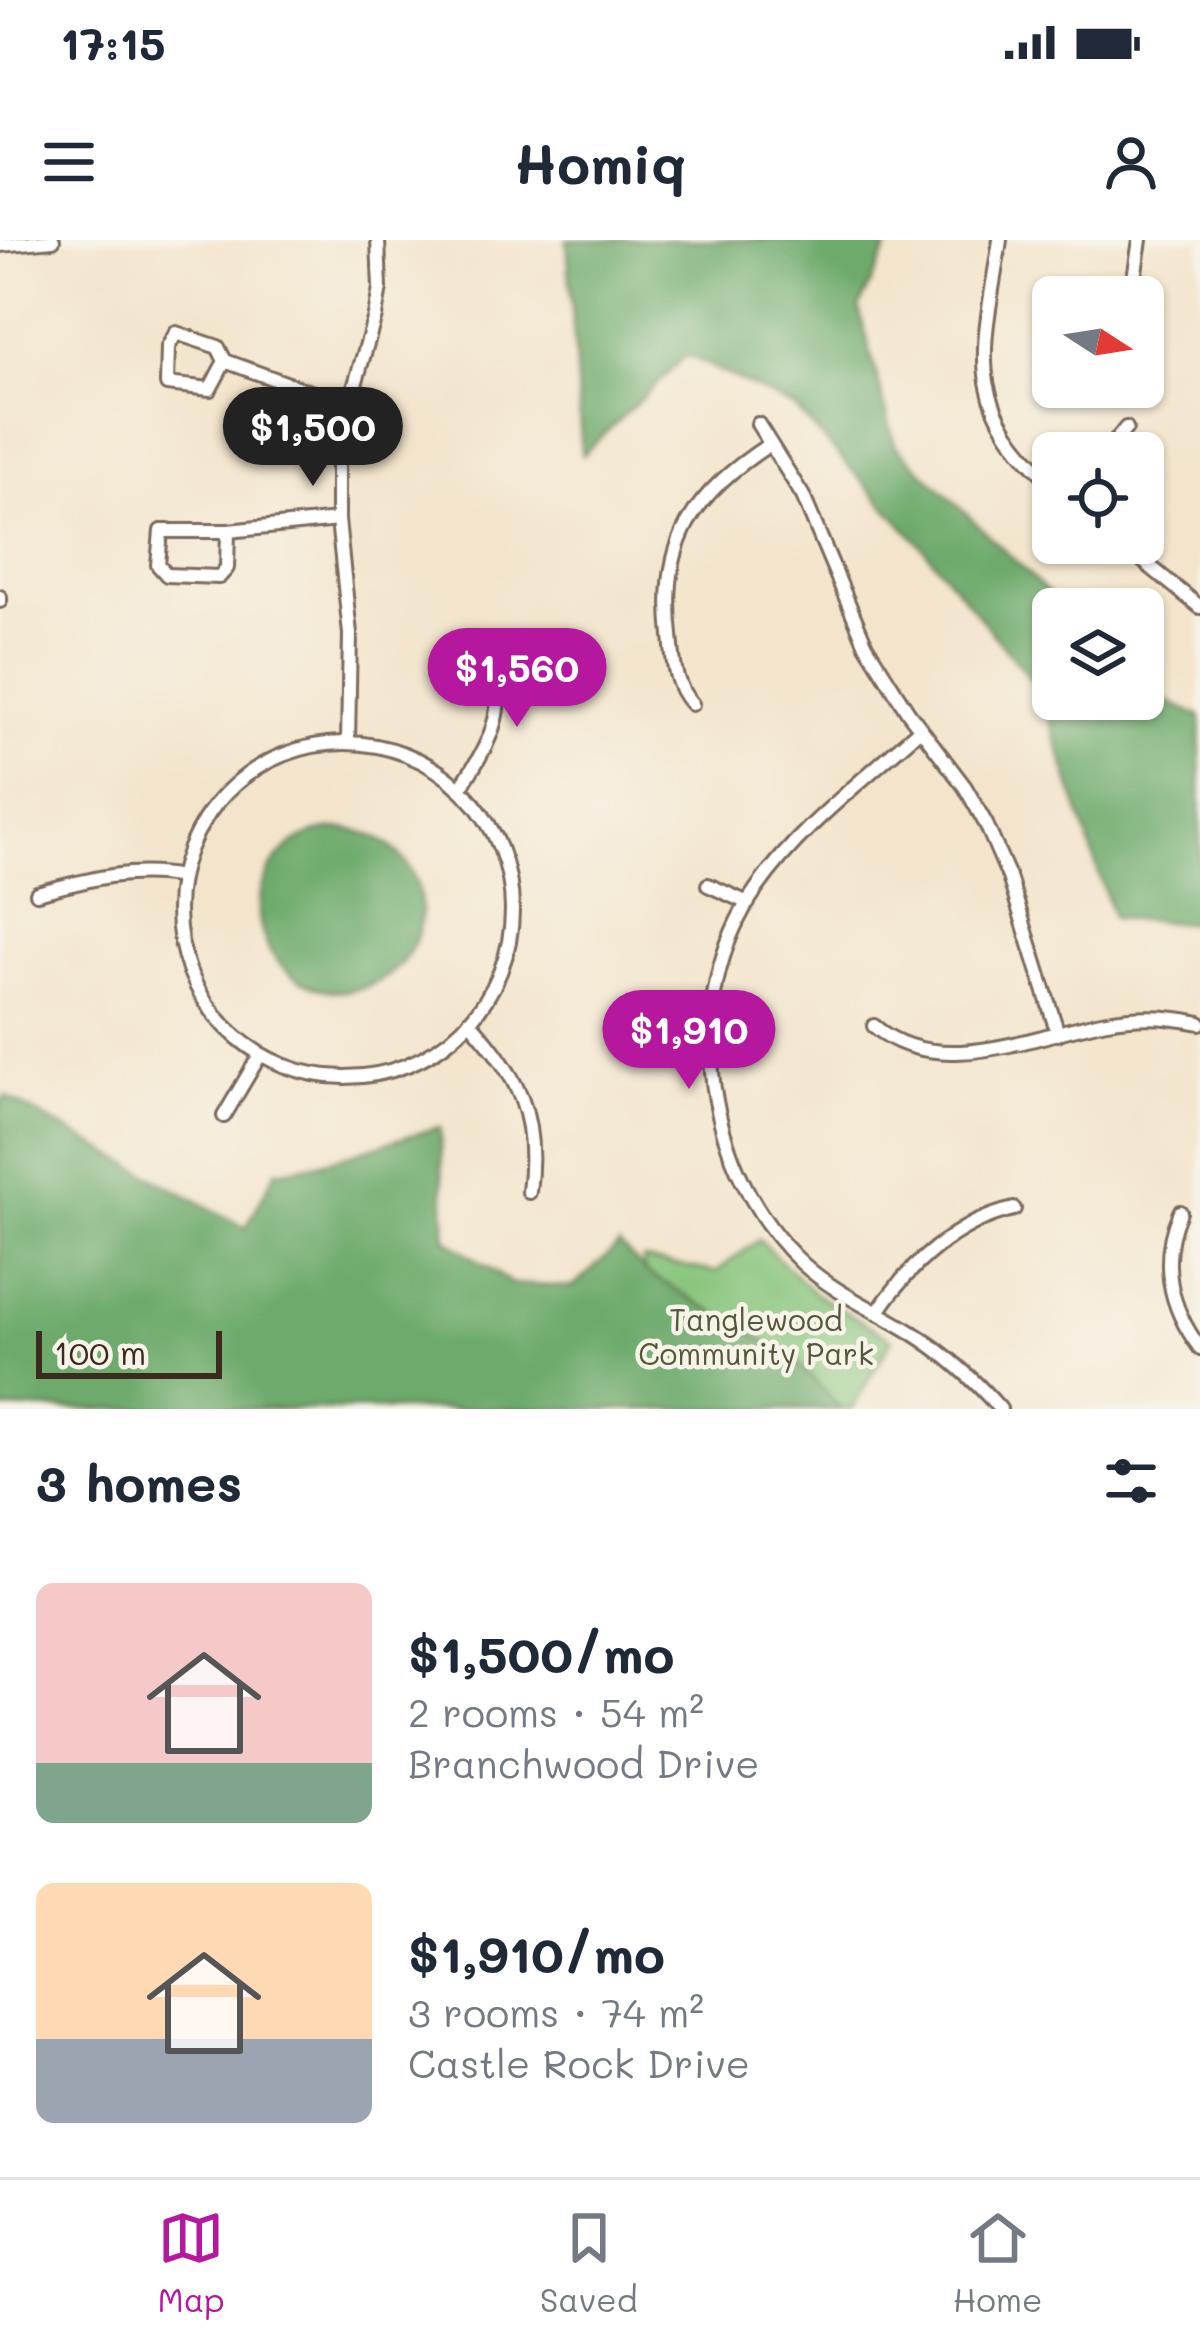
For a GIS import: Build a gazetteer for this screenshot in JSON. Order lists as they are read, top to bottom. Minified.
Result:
{"parks":["Tanglewood Community Park"],"scale_bar":"100 m","north":"right","page":{"status":"17:15","header":"Homiq","price":["$1,500","$1,560","$1,910"],"scale":"100 m","heading":"3 homes","list":[{"name":"$1,500/mo","note":"2 rooms · 54 m² · Branchwood Drive"},{"name":"$1,910/mo","note":"3 rooms · 74 m² · Castle Rock Drive"}],"tabs":["Map","Saved","Home"]}}
